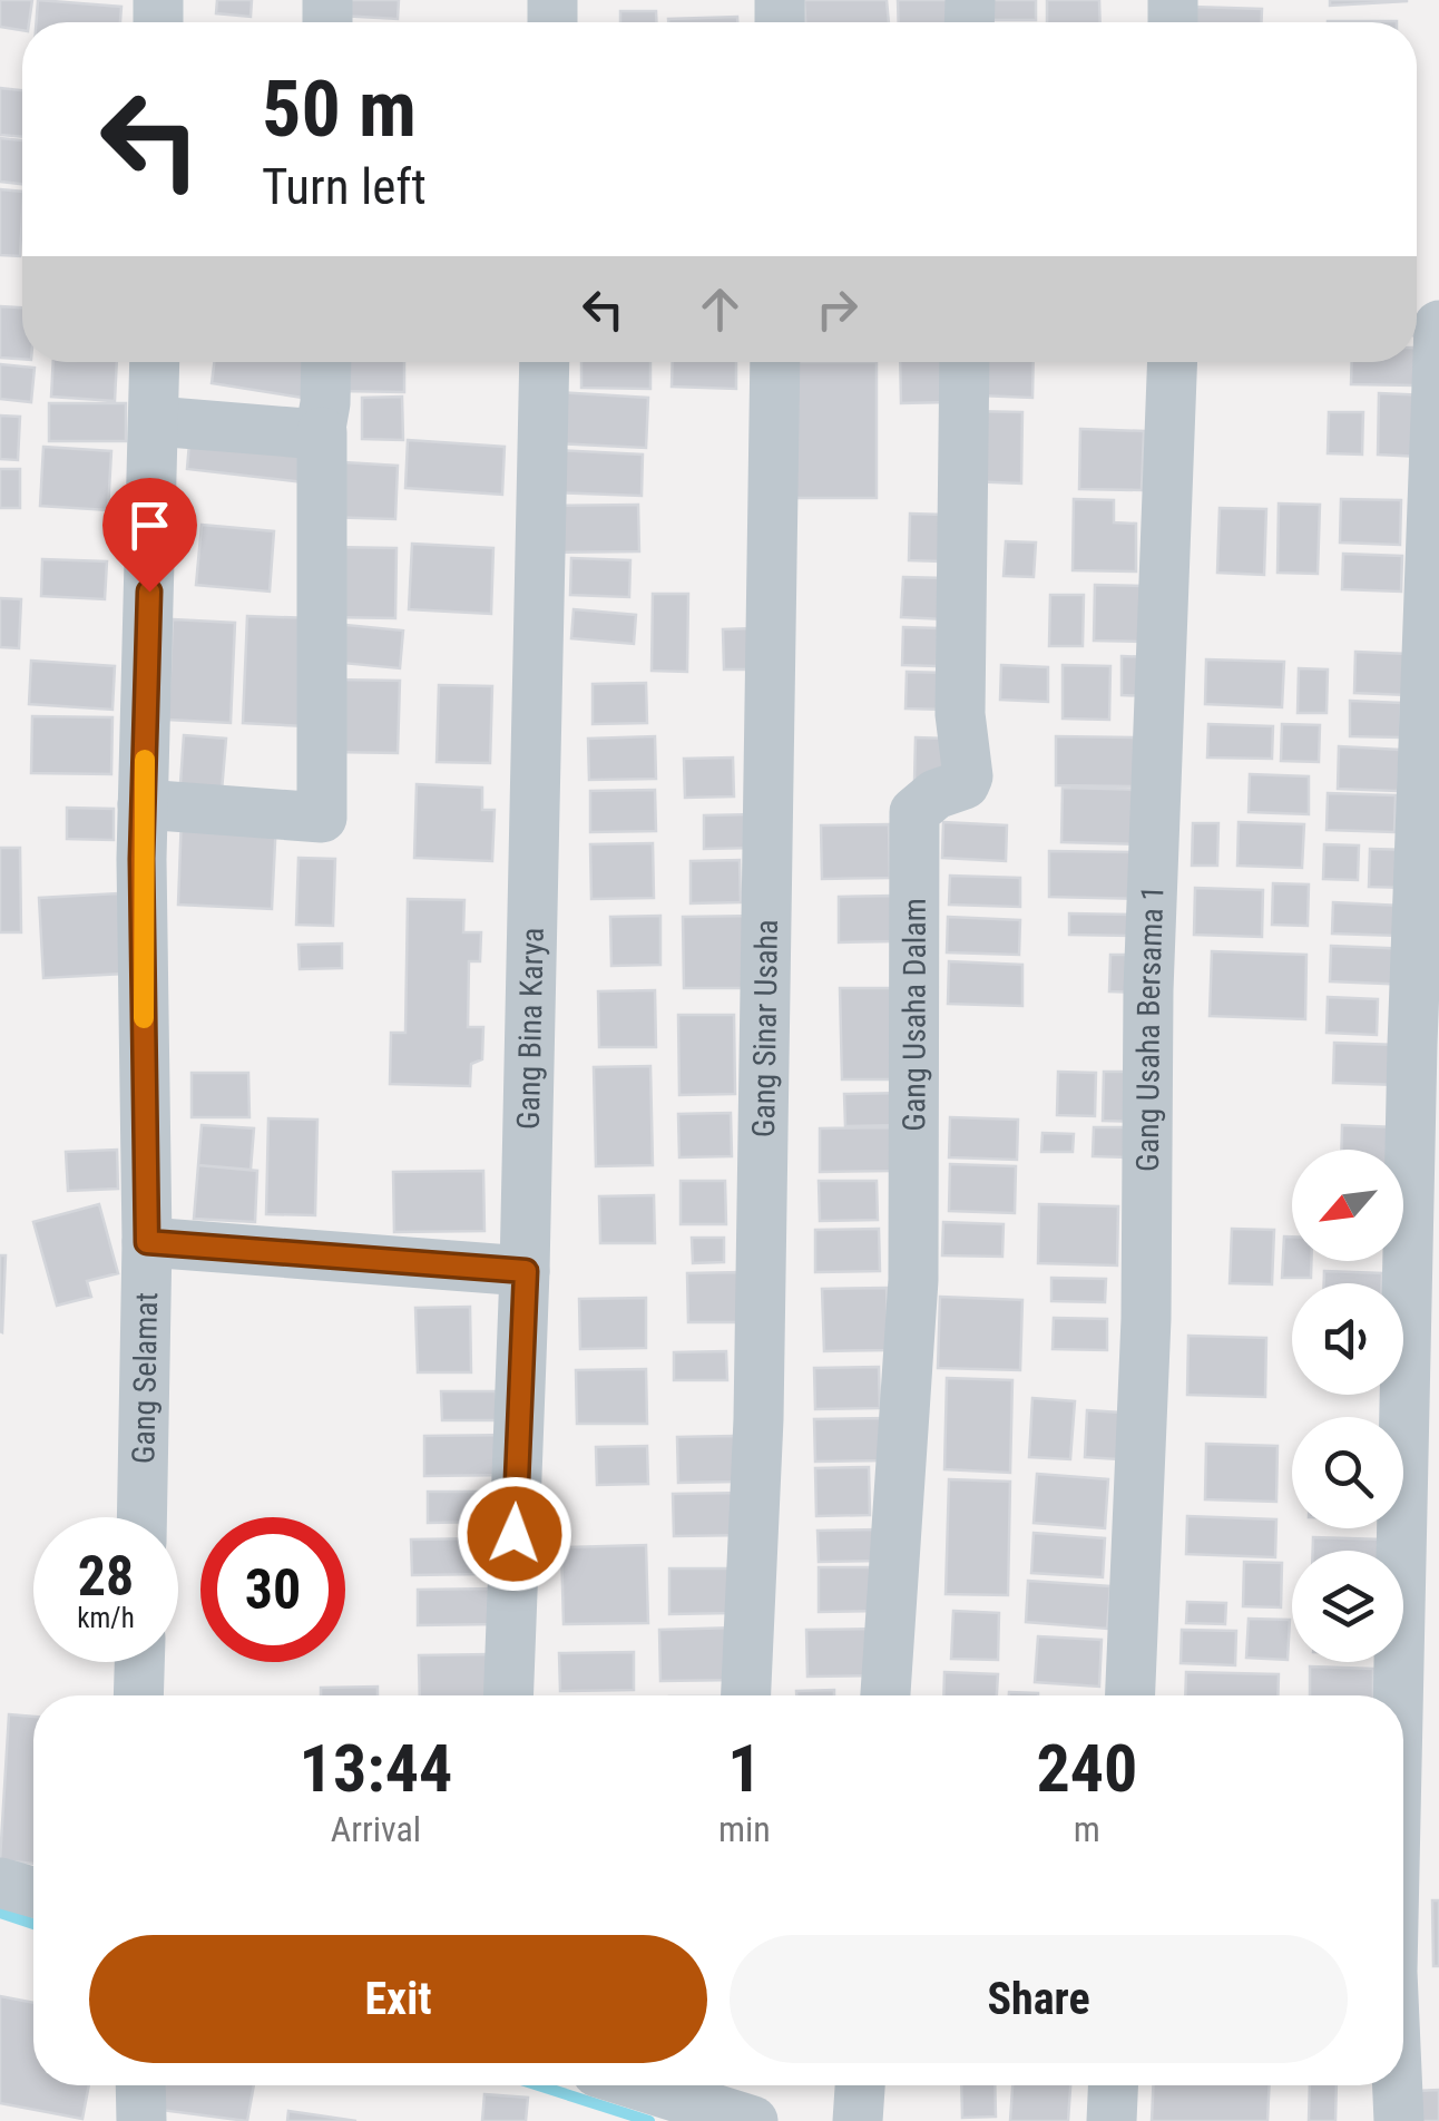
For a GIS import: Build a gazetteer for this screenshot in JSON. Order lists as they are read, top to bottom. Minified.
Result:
{"streets":{"street":["Gang Usaha Dalam","Gang Bina Karya","Gang Sinar Usaha","Gang Usaha Bersama 1","Gang Selamat"]},"north":"bottom left","page":{"turn":["50 m","Turn left"],"speed":"28 km/h","limit":"30","eta":["13:44","Arrival","1","min","240","m"],"buttons":["Exit","Share"]}}
